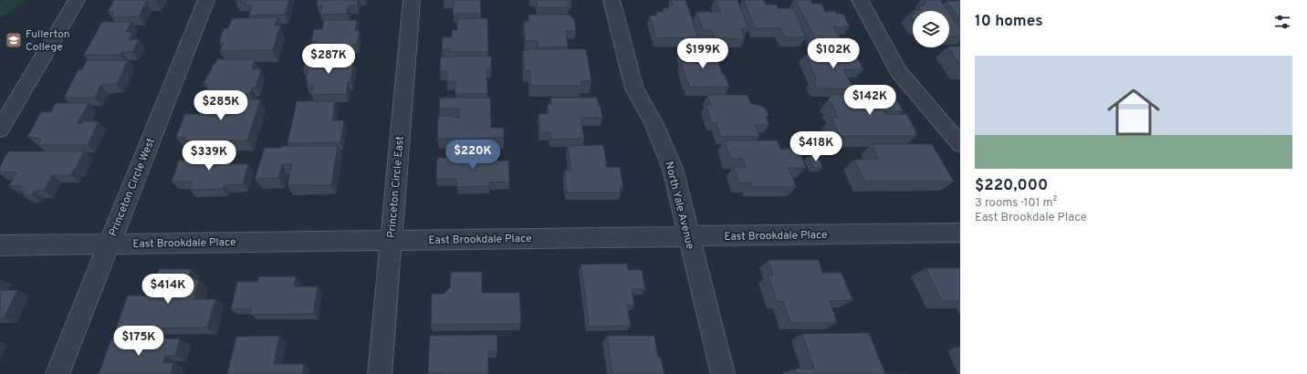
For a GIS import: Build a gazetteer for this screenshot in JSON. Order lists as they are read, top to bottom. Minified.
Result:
{"streets":{"street":["Princeton Circle West","Princeton Circle East","North Yale Avenue","East Brookdale Place"]},"crossings":[["Princeton Circle West","East Brookdale Place"],["Princeton Circle East","East Brookdale Place"],["North Yale Avenue","East Brookdale Place"]],"places":{"school or university":["Fullerton College"]},"page":{"heading":"10 homes","price":["$199K","$102K","$287K","$142K","$285K","$418K","$220K","$339K","$414K","$175K"],"list":[{"name":"$220,000","note":"3 rooms · 101 m² · East Brookdale Place"}]}}
